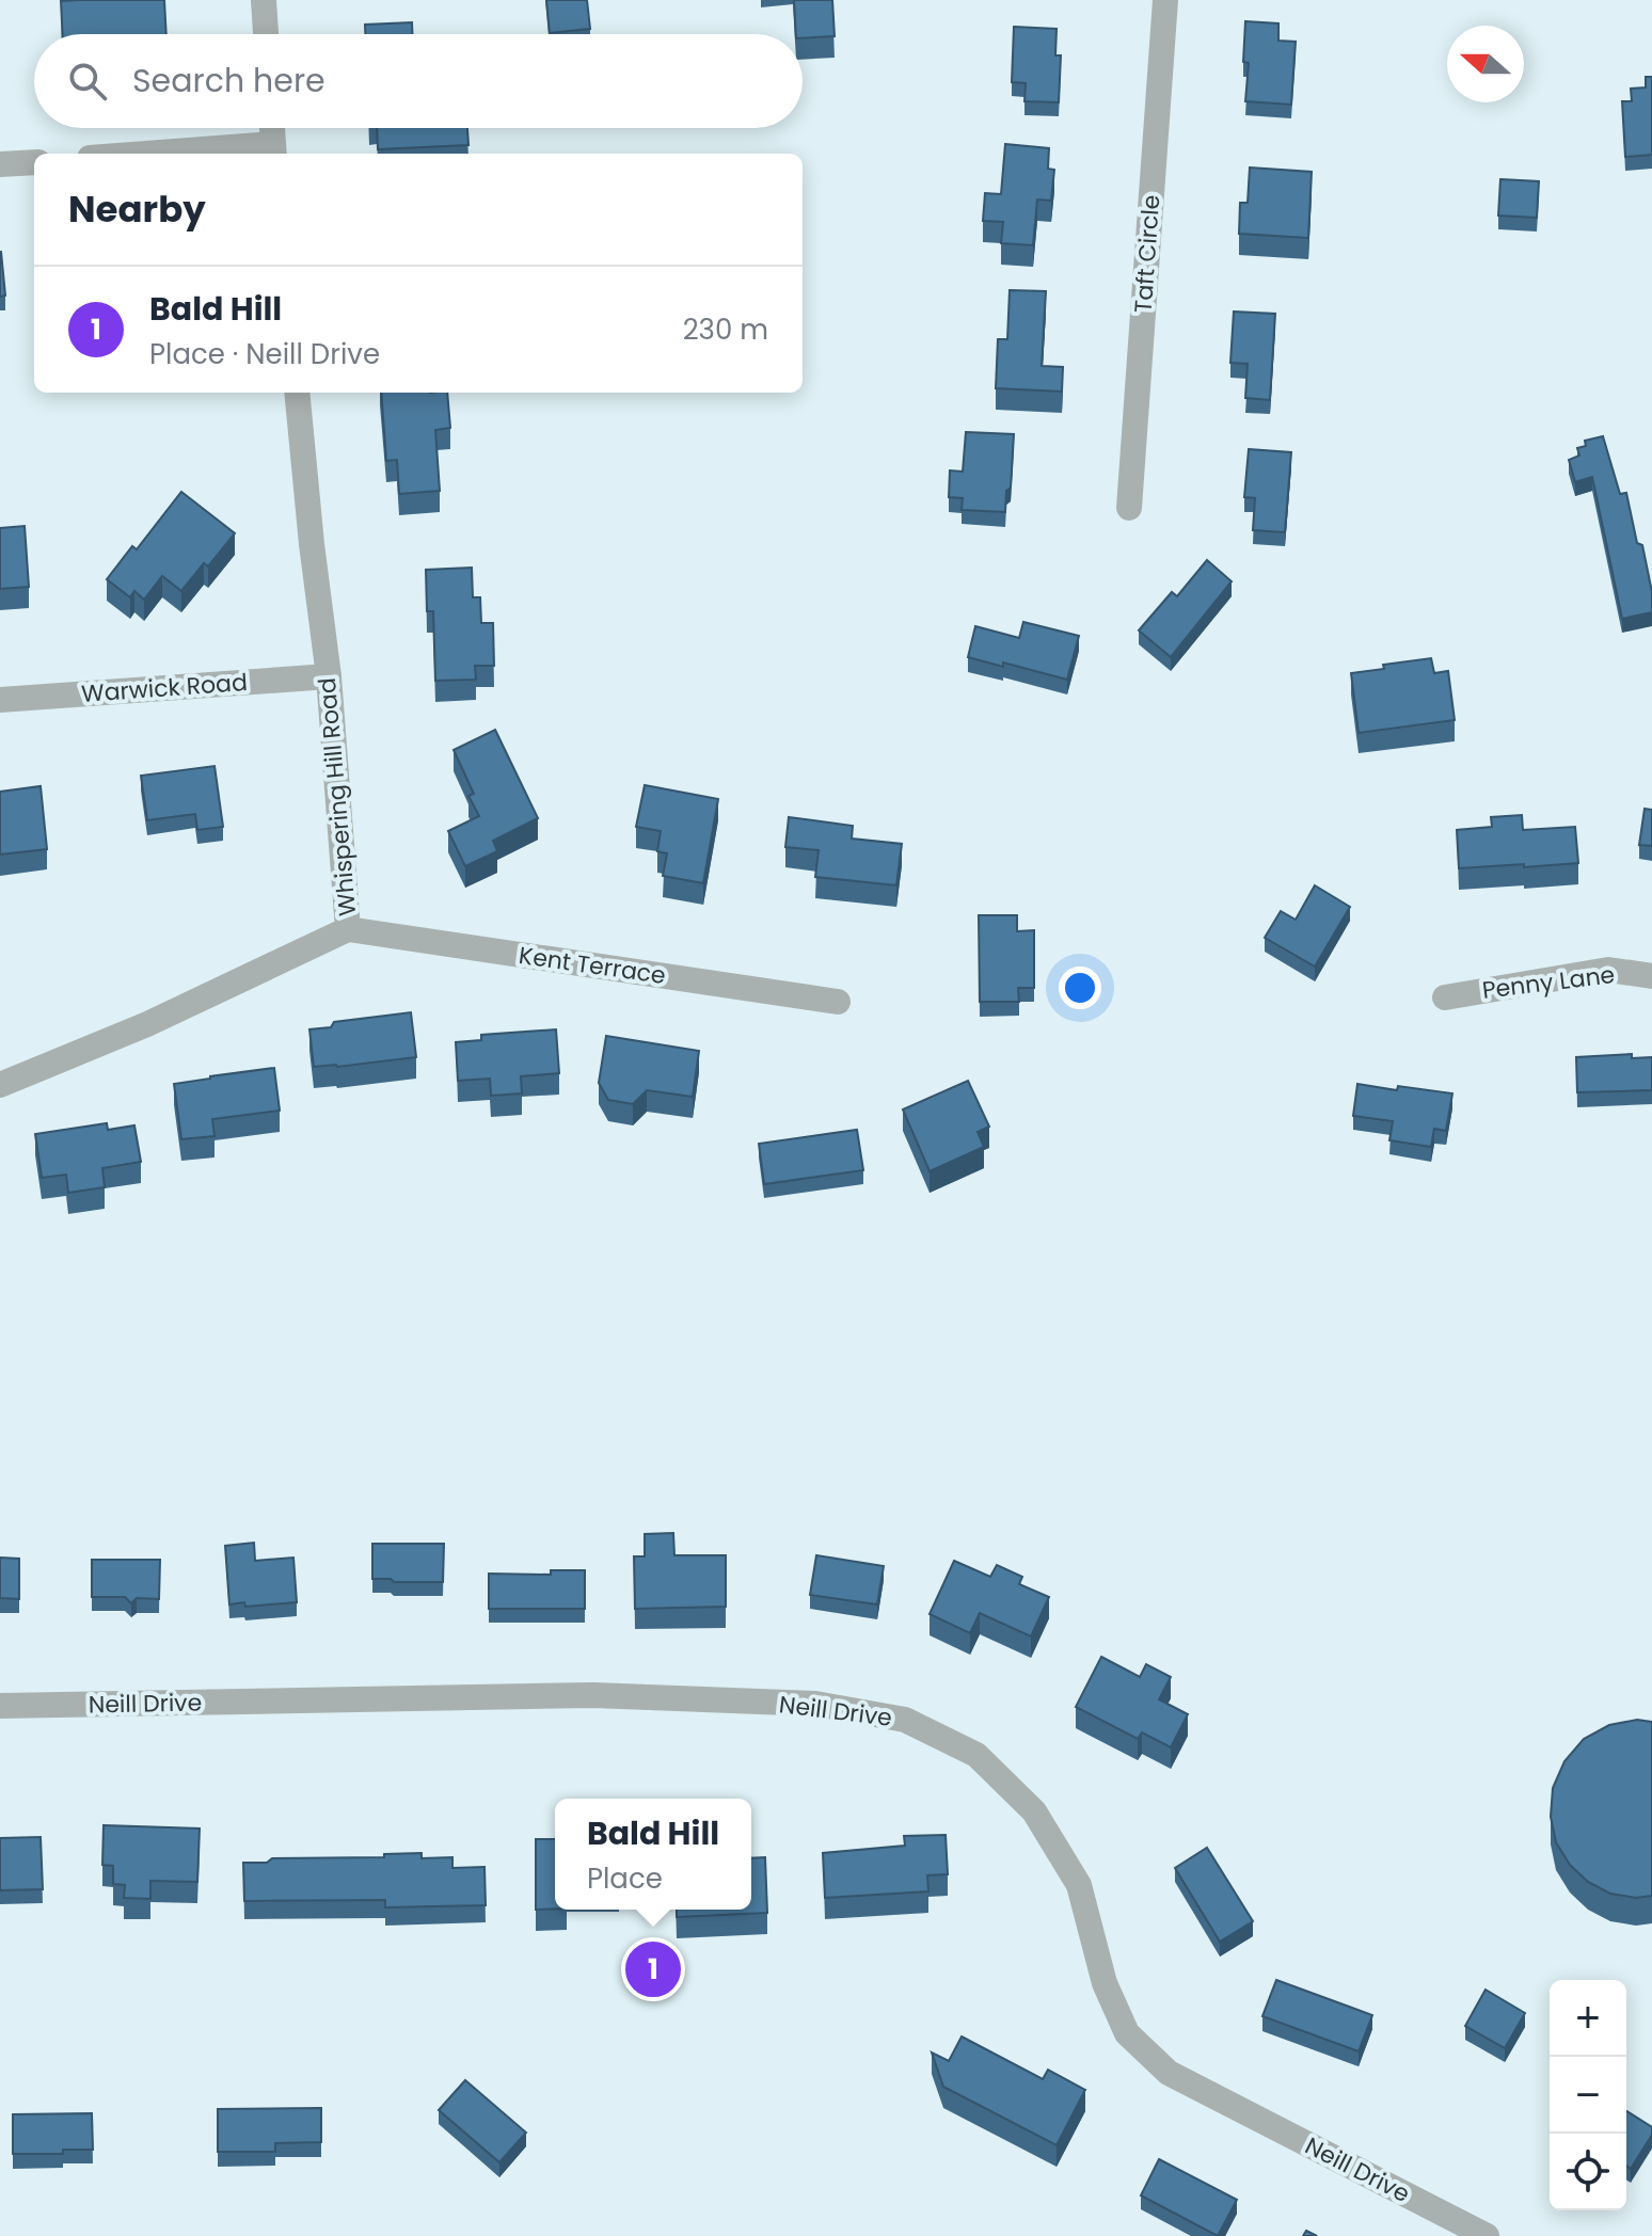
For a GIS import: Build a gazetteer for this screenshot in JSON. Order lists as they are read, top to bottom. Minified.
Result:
{"streets":{"street":["Taft Circle","Warwick Road","Whispering Hill Road","Kent Terrace","Penny Lane","Neill Drive"]},"crossings":[["Warwick Road","Whispering Hill Road"],["Whispering Hill Road","Kent Terrace"]],"north":"left","page":{"search":"Search here","heading":"Nearby","list":[{"mark":"1","name":"Bald Hill","note":"Place · Neill Drive","value":"230 m"}],"popup":["Bald Hill","Place"],"pins":"1","map_buttons":["+","−"]}}
